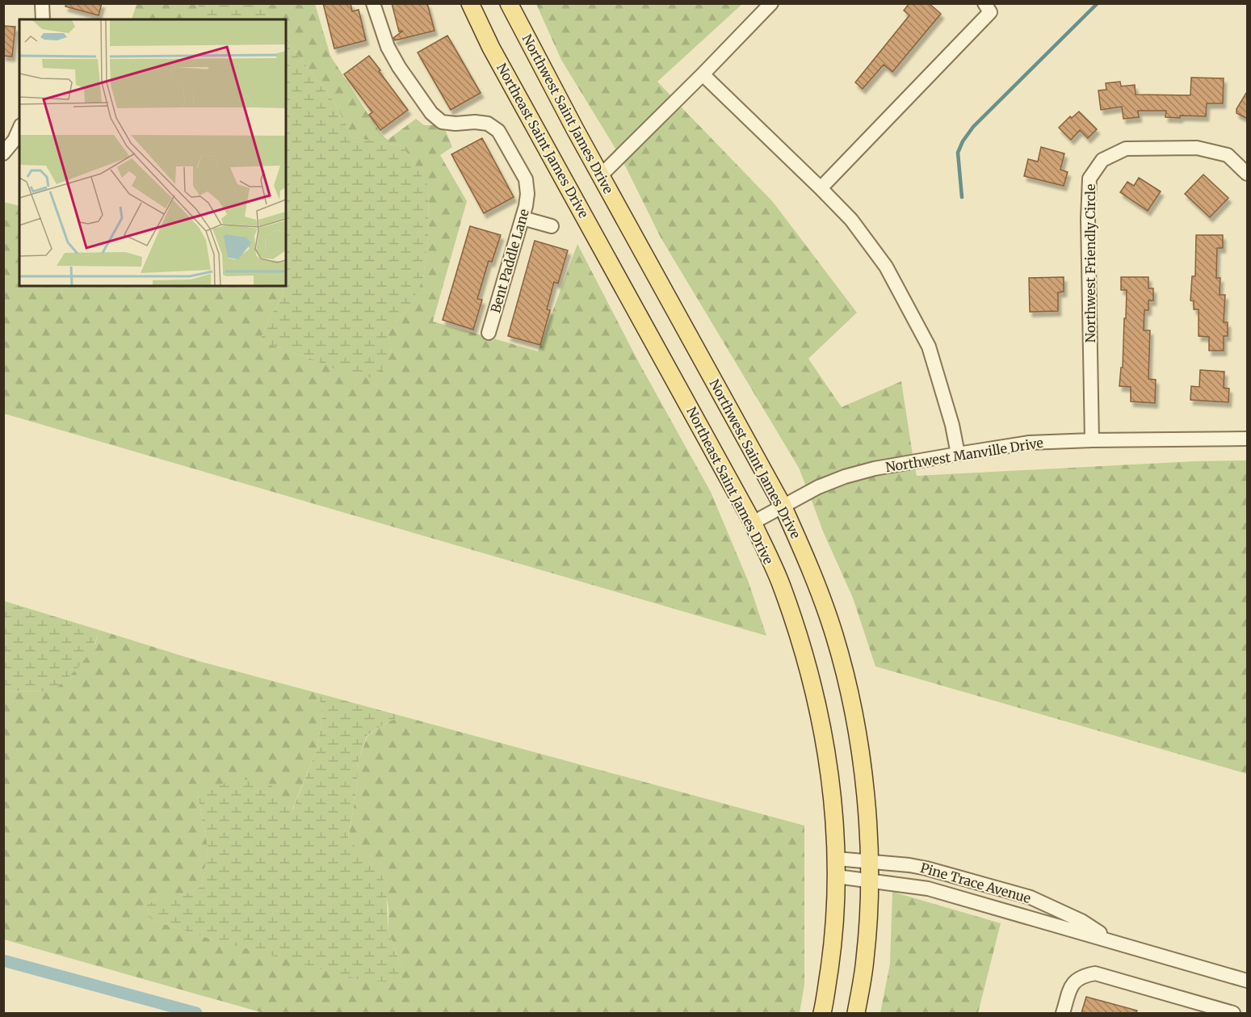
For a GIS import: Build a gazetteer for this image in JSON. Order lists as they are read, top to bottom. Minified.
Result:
{"streets":{"main road":["Northwest Saint James Drive","Northeast Saint James Drive"],"street":["Bent Paddle Lane","Northwest Friendly Circle","Northwest Manville Drive","Pine Trace Avenue"]},"crossings":[["Northwest Saint James Drive","Northwest Manville Drive"],["Northwest Saint James Drive","Pine Trace Avenue"],["Northeast Saint James Drive","Northwest Manville Drive"],["Northeast Saint James Drive","Pine Trace Avenue"],["Northwest Friendly Circle","Northwest Manville Drive"]]}
